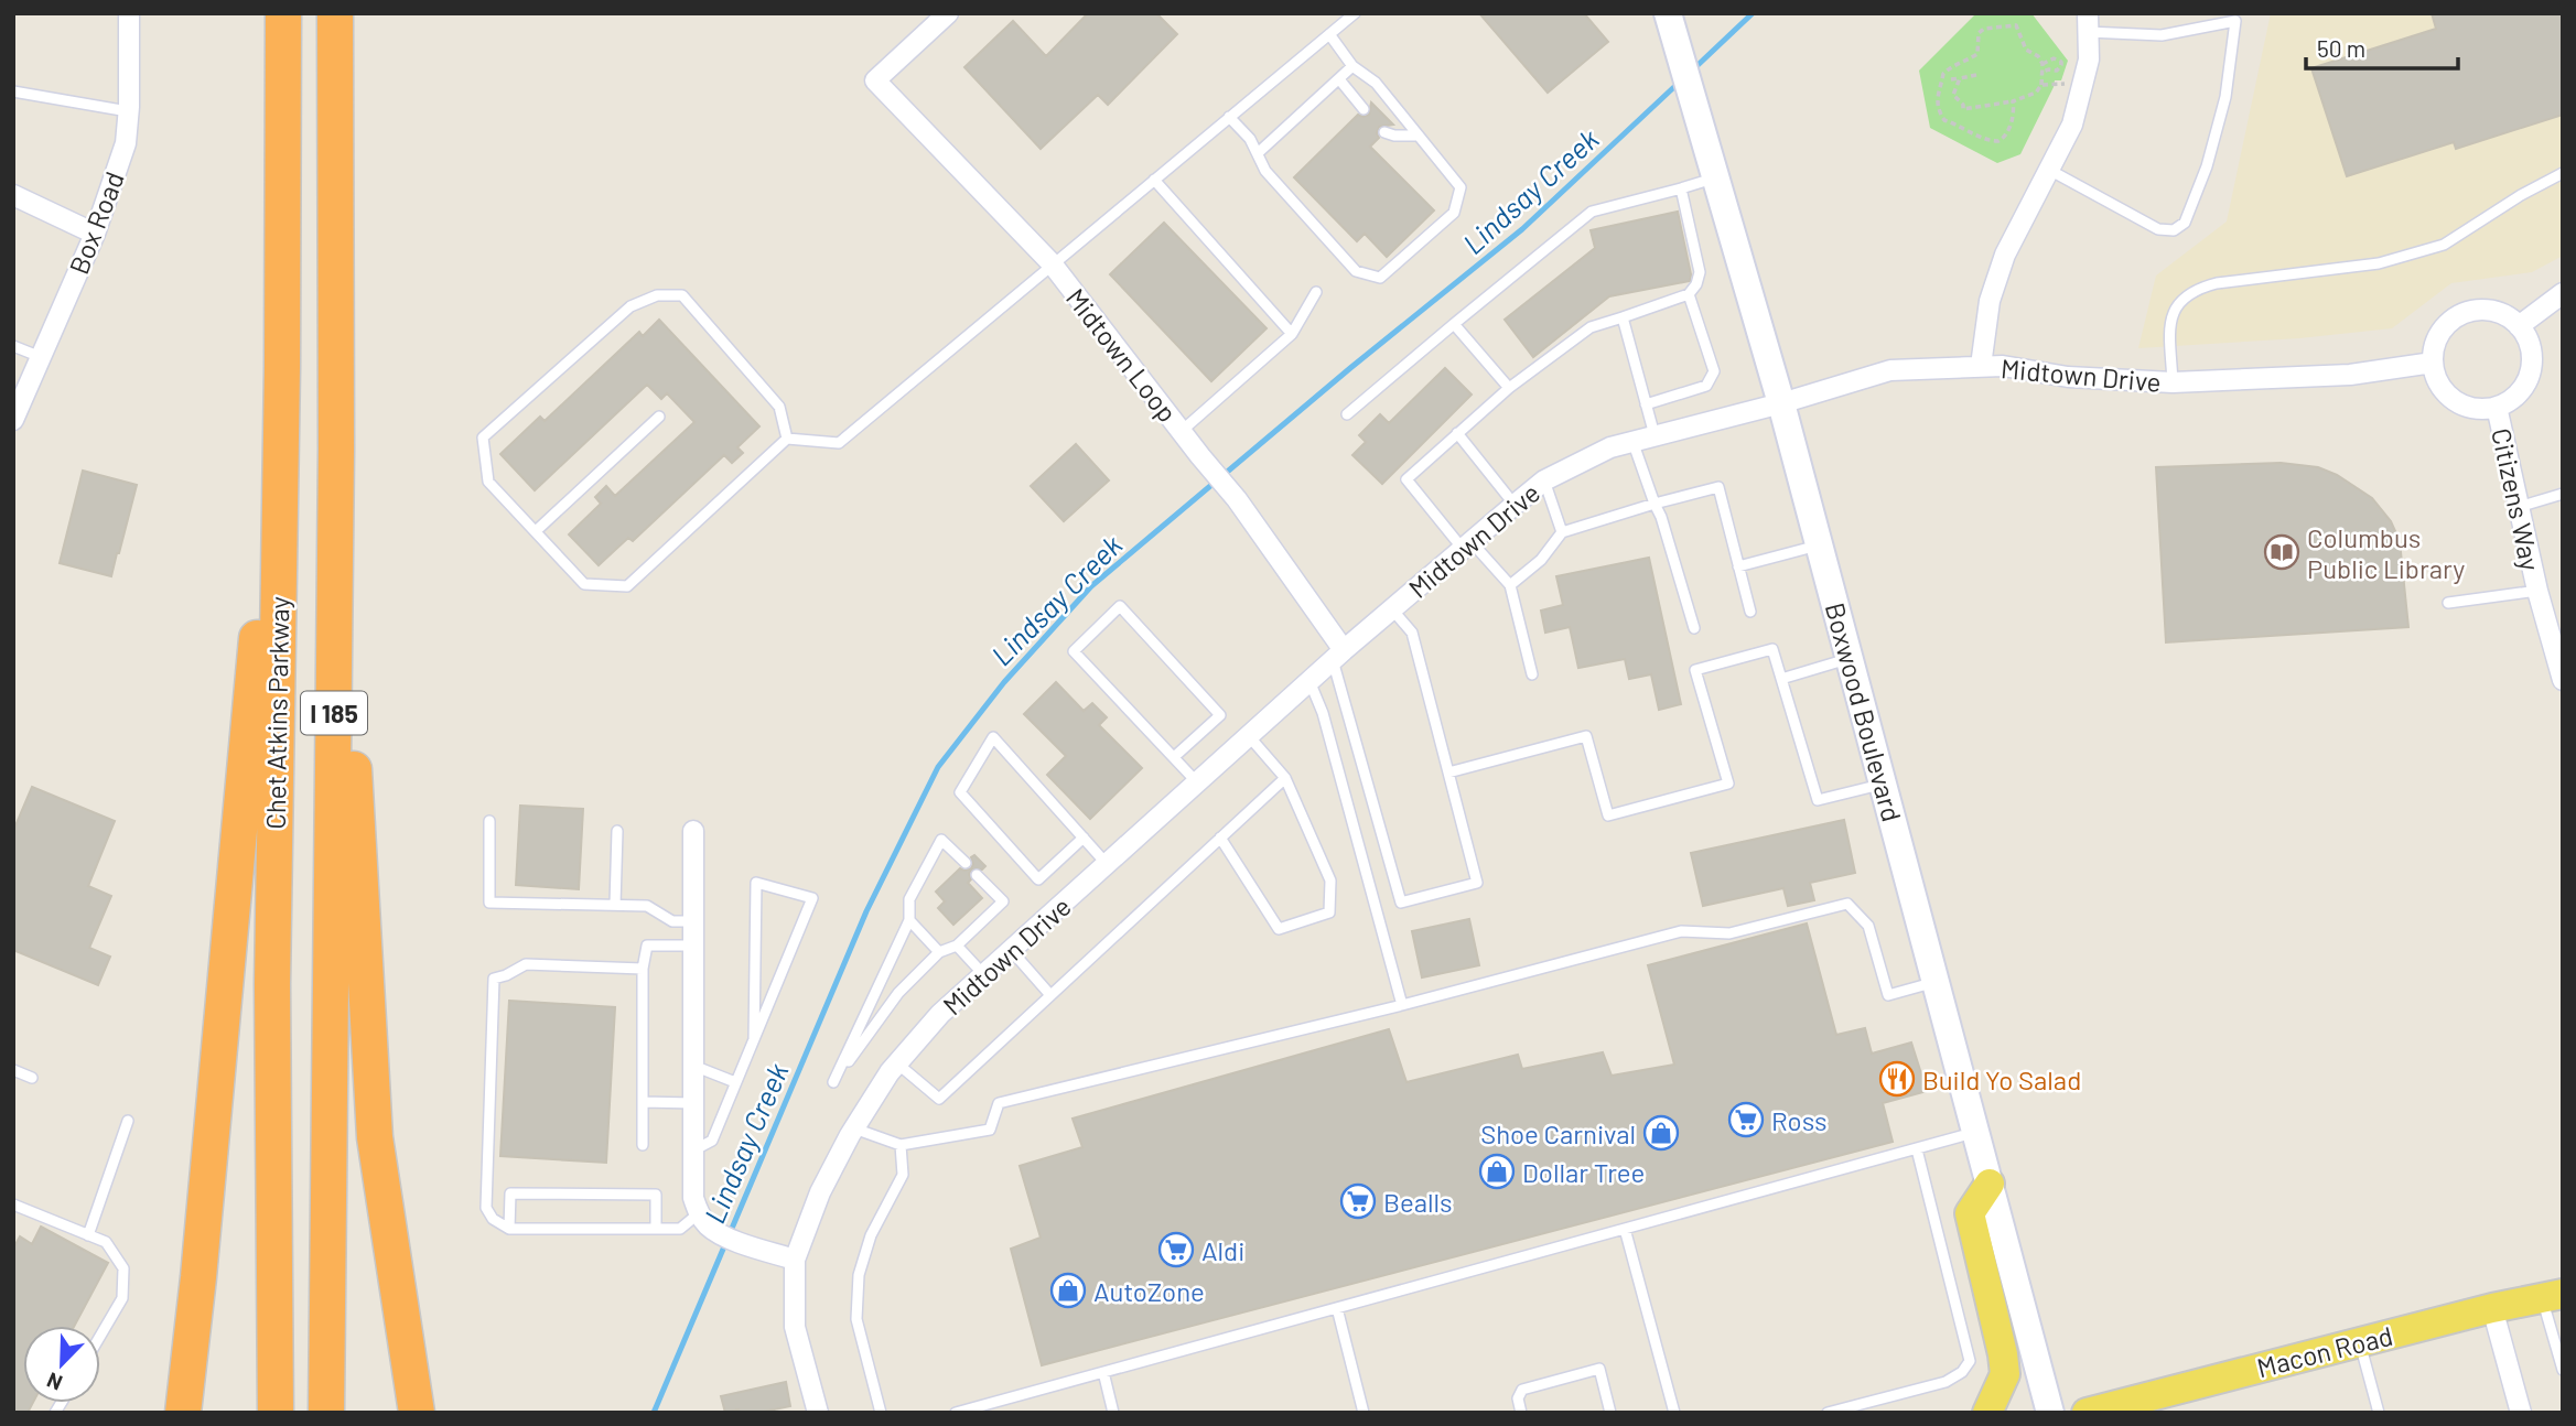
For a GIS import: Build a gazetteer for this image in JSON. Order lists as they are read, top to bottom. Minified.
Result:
{"streets":{"highway":["Chet Atkins Parkway","I 185"],"main road":["Macon Road"],"street":["Box Road","Midtown Loop","Midtown Drive","Citizens Way","Boxwood Boulevard"]},"crossings":[["Midtown Loop","Midtown Drive"],["Midtown Drive","Citizens Way"],["Midtown Drive","Boxwood Boulevard"]],"water":["Lindsay Creek"],"places":{"library":["Columbus Public Library"],"restaurant":["Build Yo Salad"],"supermarket":["Ross","Bealls","Aldi"],"shop":["Shoe Carnival","Dollar Tree","AutoZone"]},"scale_bar":"50 m","north":"bottom left"}
